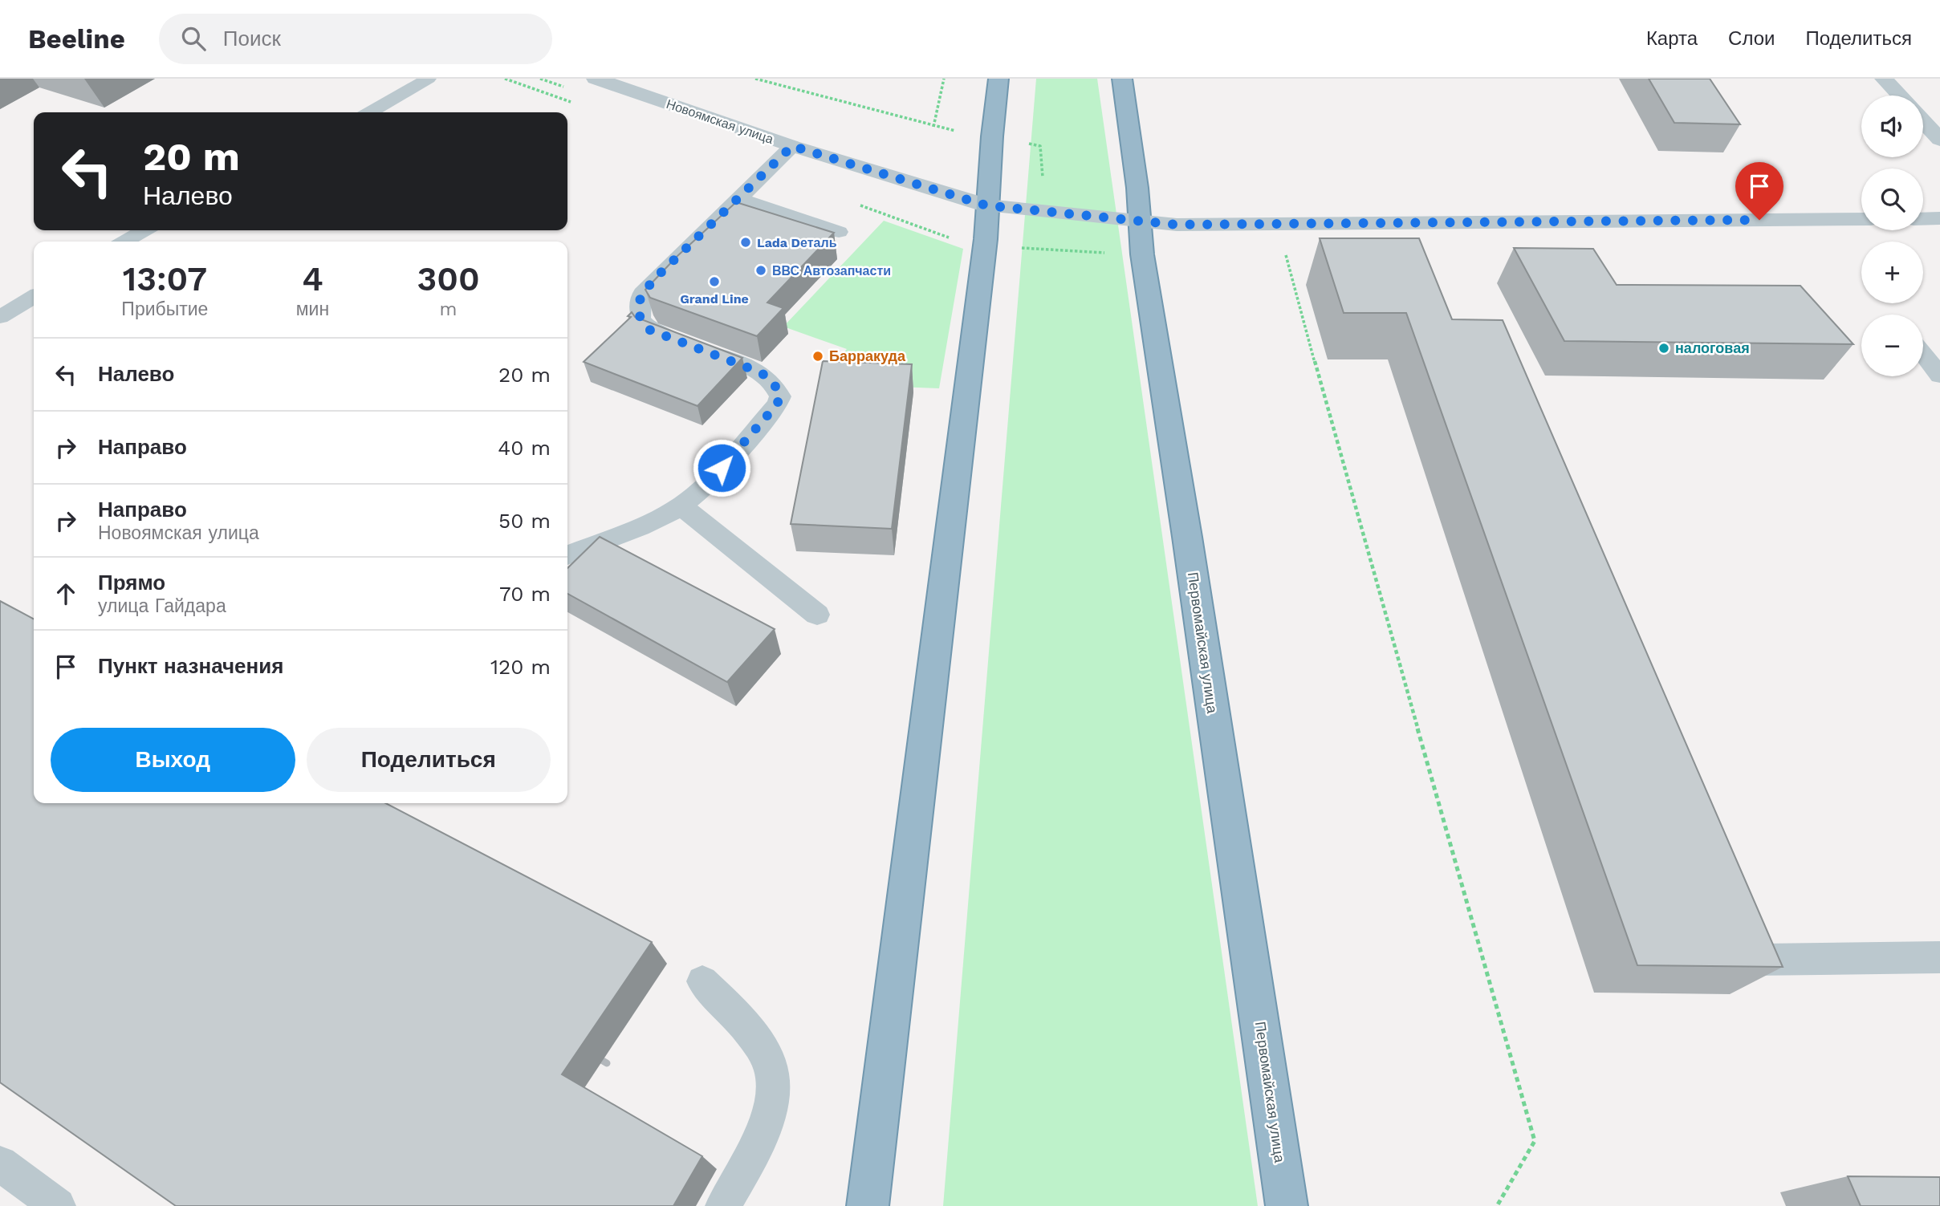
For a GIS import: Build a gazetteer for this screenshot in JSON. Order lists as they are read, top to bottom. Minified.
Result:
{"streets":{"highway":["Первомайская улица"],"street":["Новоямская улица"]},"crossings":[["Новоямская улица","Первомайская улица"]],"places":["Lada Dеталь","ВВС Автозапчасти","Grand Line","налоговая","Барракуда"],"page":{"header":"Beeline","search":"Поиск","nav":["Карта","Слои","Поделиться"],"map_buttons":["+","−"],"turn":["20 m","Налево"],"eta":["13:07","Прибытие","4","мин","300","m"],"list":[{"name":"Налево","value":"20 m"},{"name":"Направо","value":"40 m"},{"name":"Направо","note":"Новоямская улица","value":"50 m"},{"name":"Прямо","note":"улица Гайдара","value":"70 m"},{"name":"Пункт назначения","value":"120 m"}],"buttons":["Выход","Поделиться"]}}
